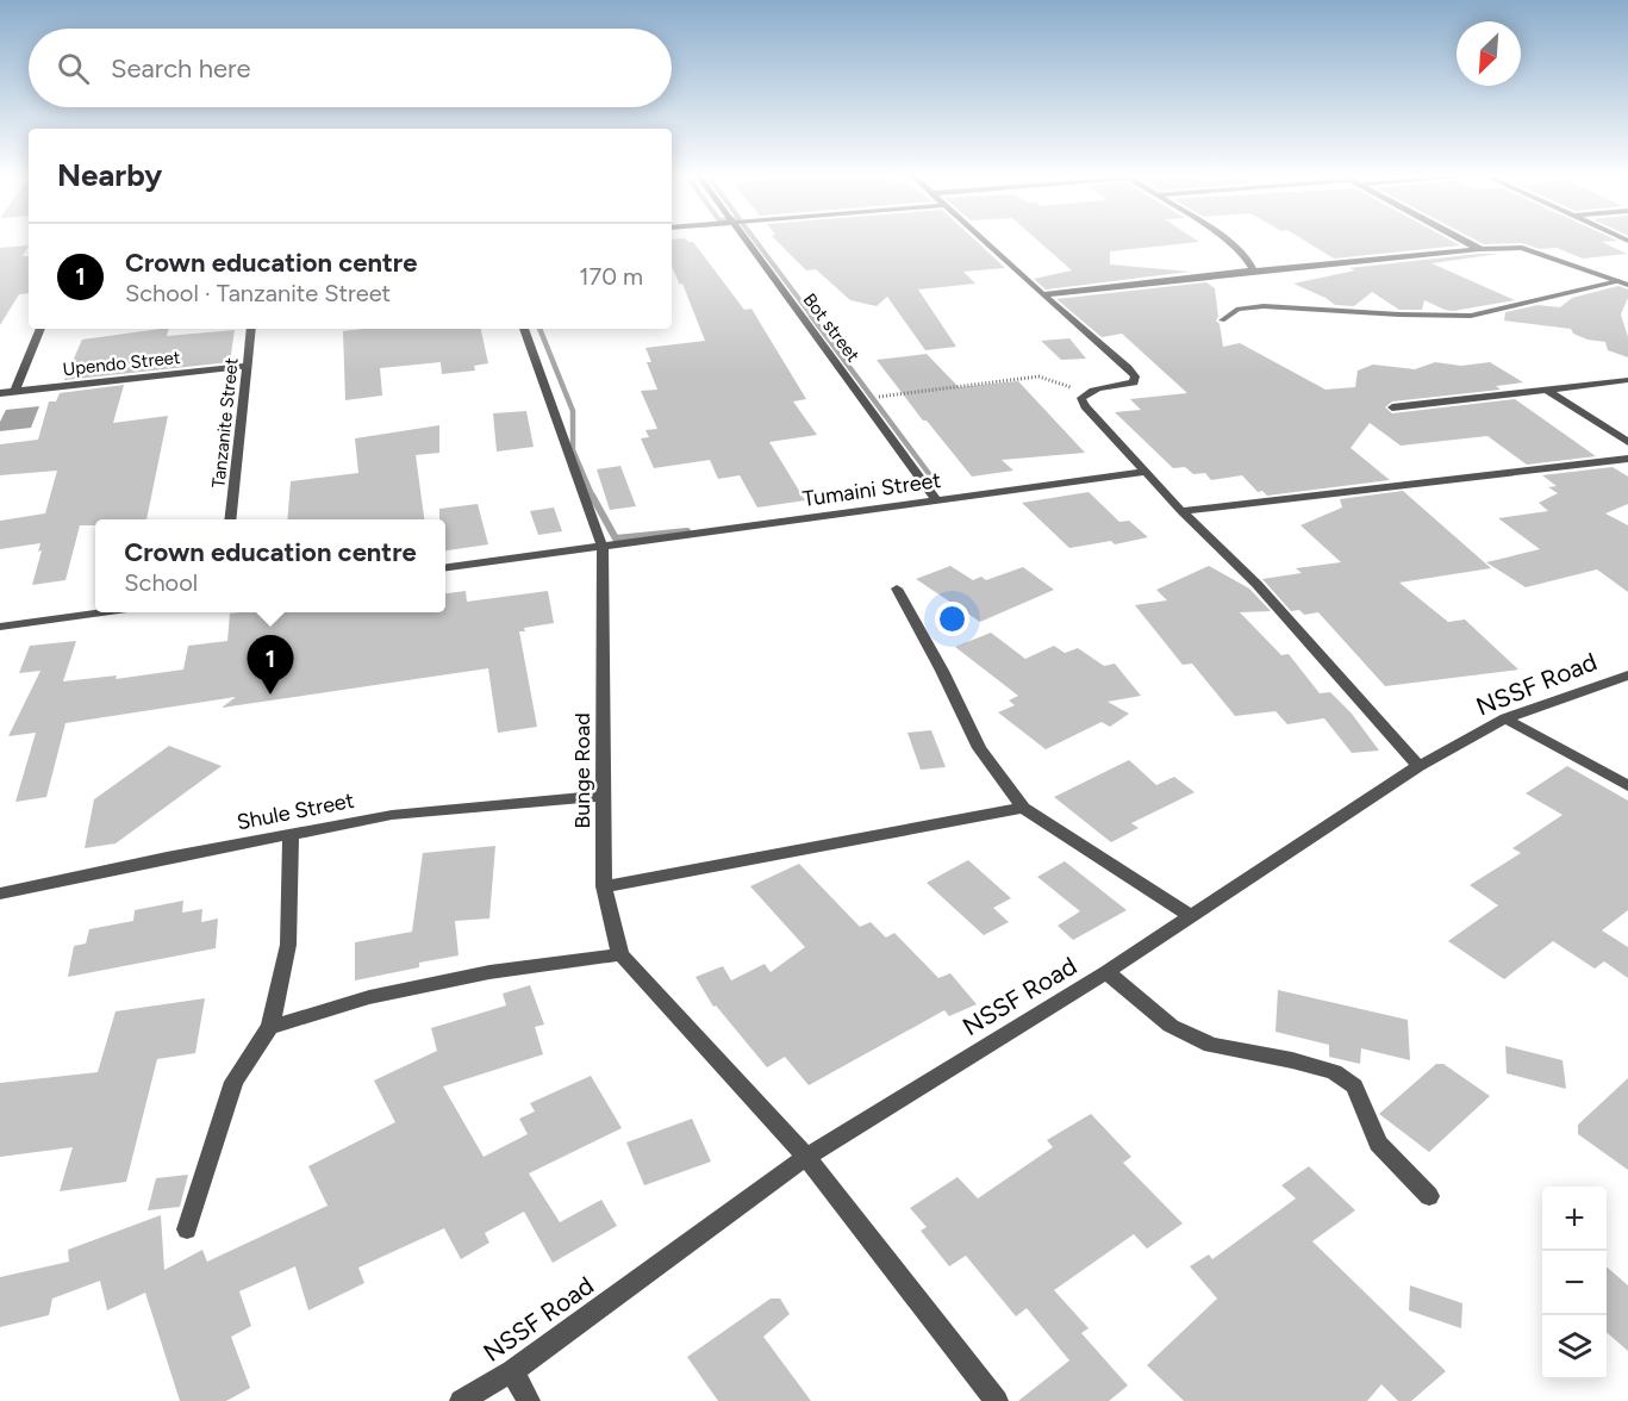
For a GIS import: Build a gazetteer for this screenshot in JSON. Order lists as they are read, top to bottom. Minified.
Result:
{"streets":{"street":["Bot street","Upendo Street","Tanzanite Street","Tumaini Street","NSSF Road","Bunge Road","Shule Street"]},"crossings":[["Bot street","Tumaini Street"],["Upendo Street","Tanzanite Street"],["Tumaini Street","Bunge Road"],["NSSF Road","Bunge Road"],["Bunge Road","Shule Street"]],"north":"bottom left","page":{"search":"Search here","heading":"Nearby","list":[{"mark":"1","name":"Crown education centre","note":"School · Tanzanite Street","value":"170 m"}],"popup":["Crown education centre","School"],"pins":"1","map_buttons":["+","−"]}}
